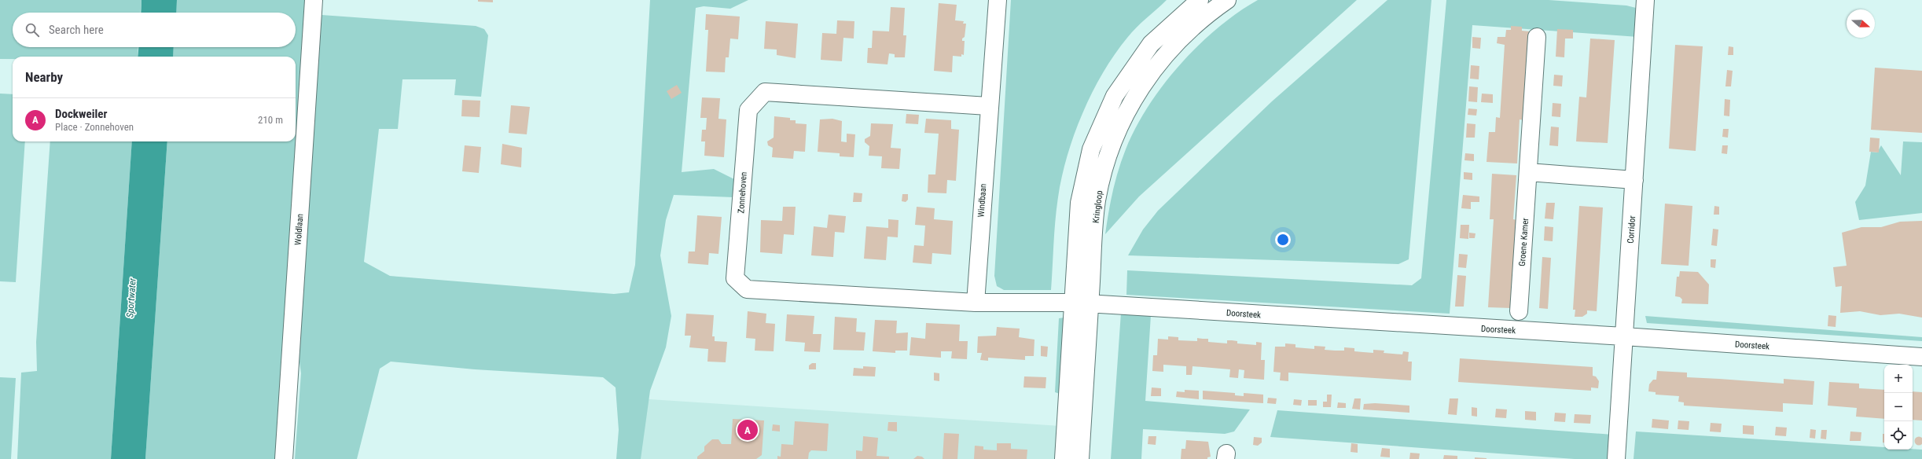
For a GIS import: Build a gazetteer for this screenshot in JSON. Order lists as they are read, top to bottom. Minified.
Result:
{"streets":{"street":["Zonnehoven","Windbaan","Kringloop","Woldlaan","Corridor","Groene Kamer","Doorsteek"]},"crossings":[["Zonnehoven","Windbaan"],["Kringloop","Doorsteek"],["Corridor","Doorsteek"]],"water":["Sportwater"],"north":"right","page":{"search":"Search here","heading":"Nearby","list":[{"mark":"A","name":"Dockweiler","note":"Place · Zonnehoven","value":"210 m"}],"map_buttons":["+","−"],"pins":"A"}}
